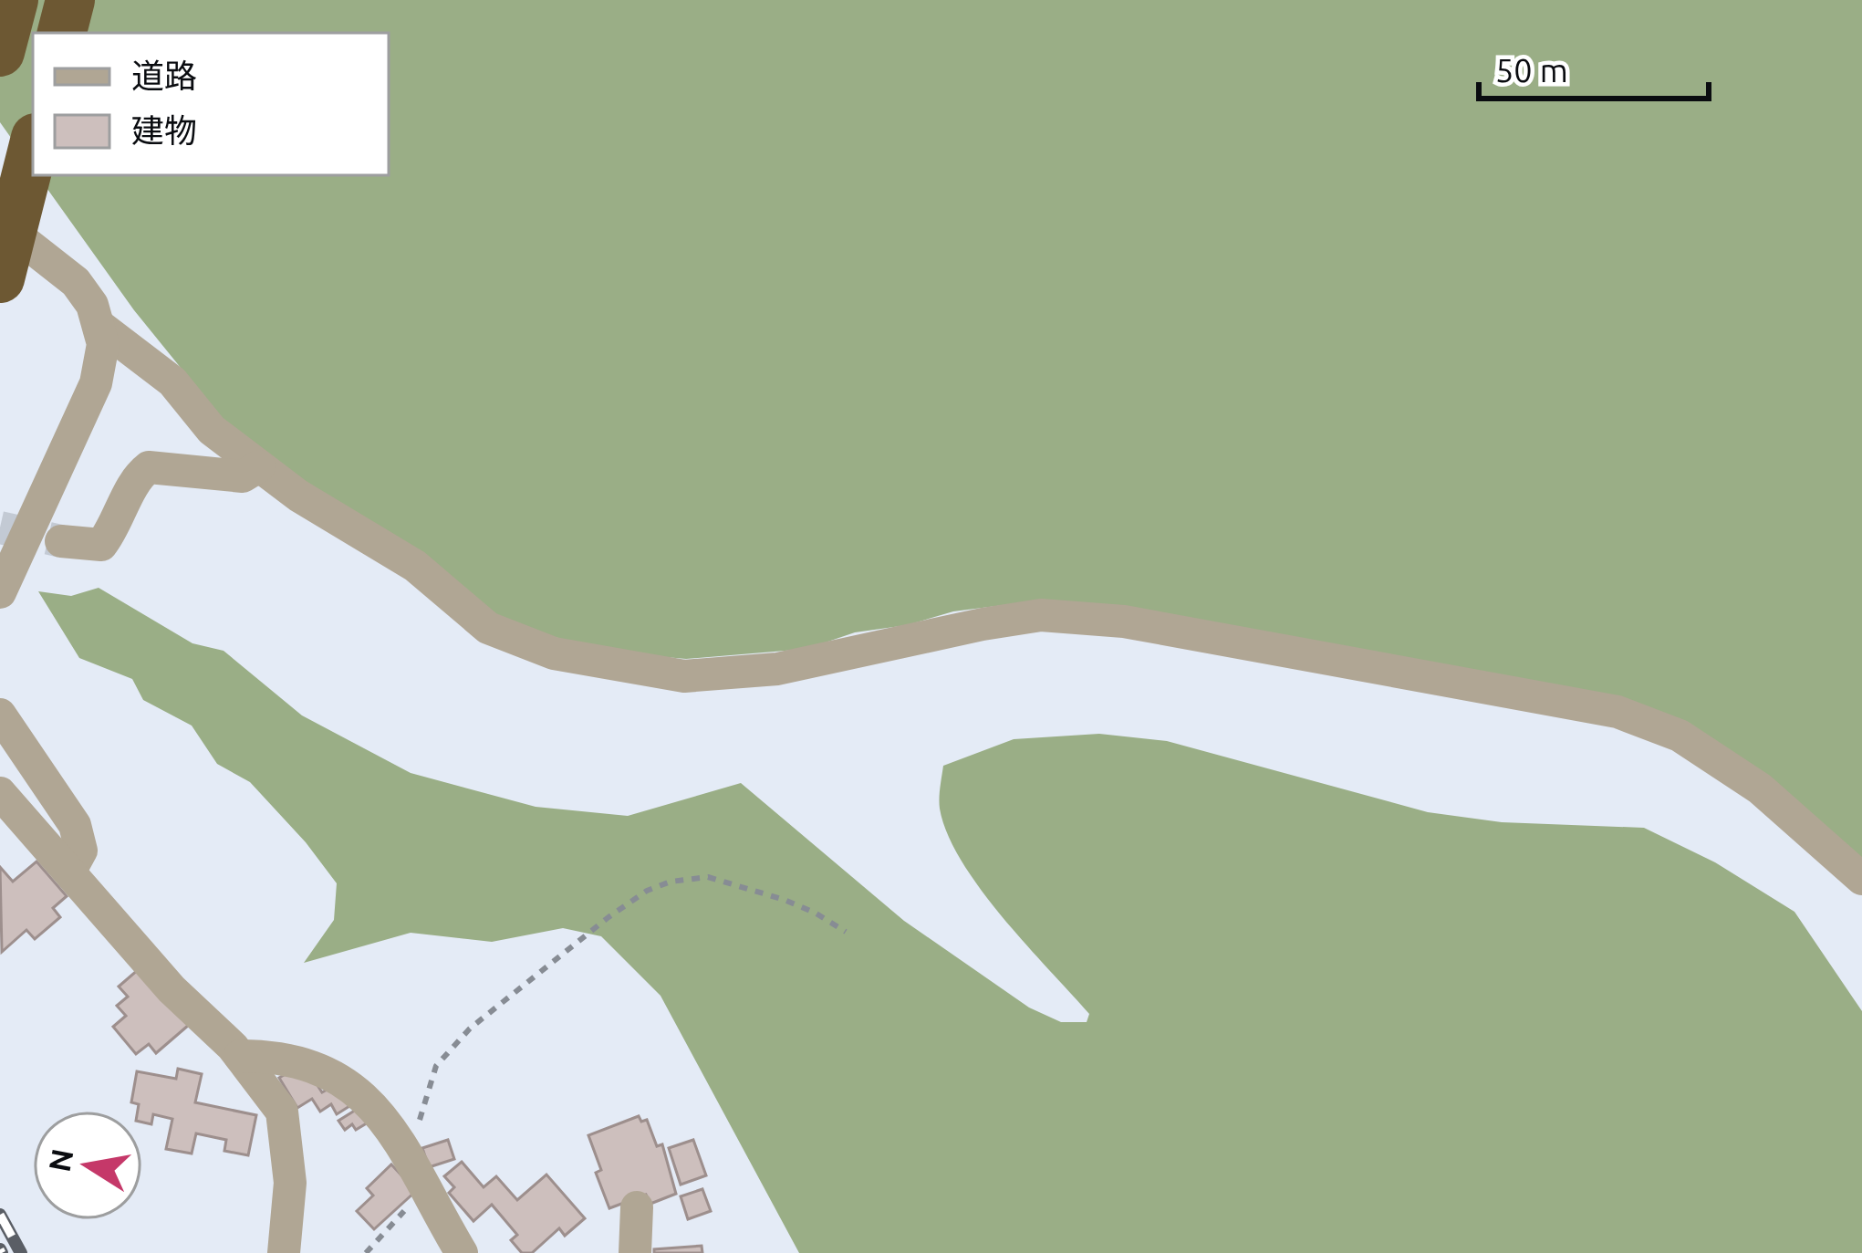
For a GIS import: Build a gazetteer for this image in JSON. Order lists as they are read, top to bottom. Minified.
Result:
{"legend":["道路","建物"],"scale_bar":"50 m","north":"left"}
